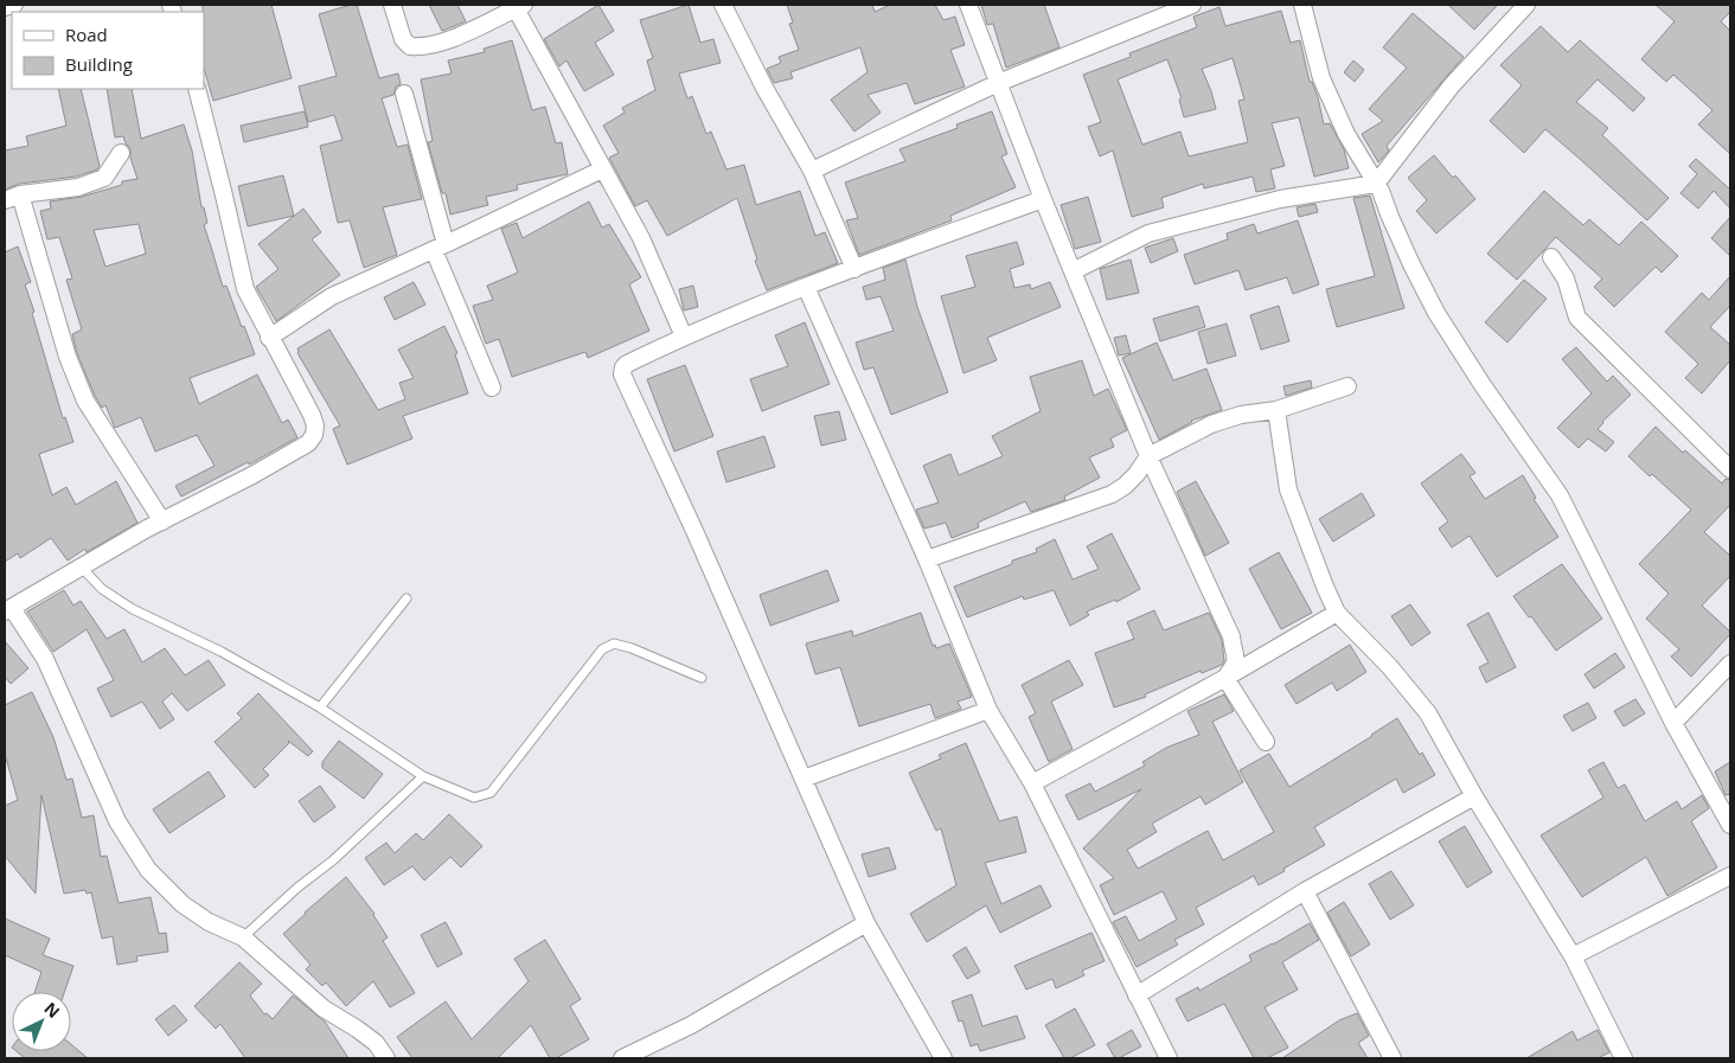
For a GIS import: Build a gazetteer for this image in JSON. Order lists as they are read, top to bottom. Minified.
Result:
{"legend":["Road","Building"],"north":"top right"}
